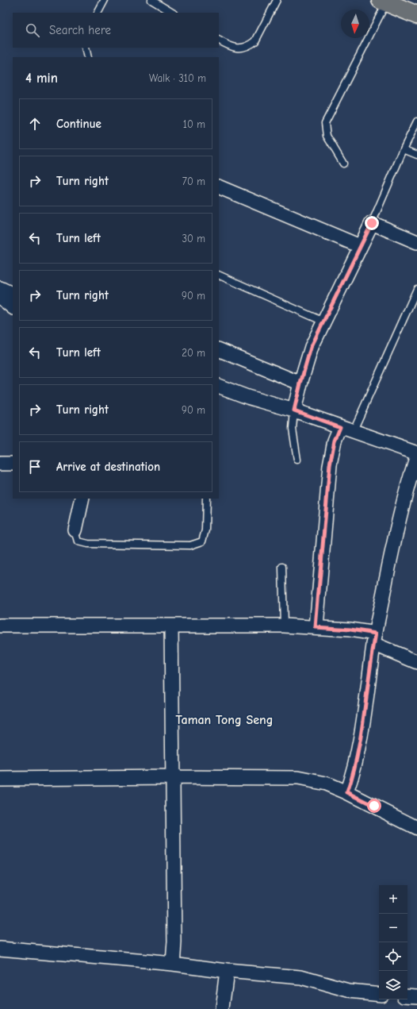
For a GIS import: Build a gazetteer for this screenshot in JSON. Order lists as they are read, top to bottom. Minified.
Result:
{"districts":["Taman Tong Seng"],"north":"bottom","page":{"search":"Search here","heading":["4 min","Walk · 310 m"],"list":[["Continue","10 m"],["Turn right","70 m"],["Turn left","30 m"],["Turn right","90 m"],["Turn left","20 m"],["Turn right","90 m"],"Arrive at destination"],"map_buttons":["+","−"]}}
